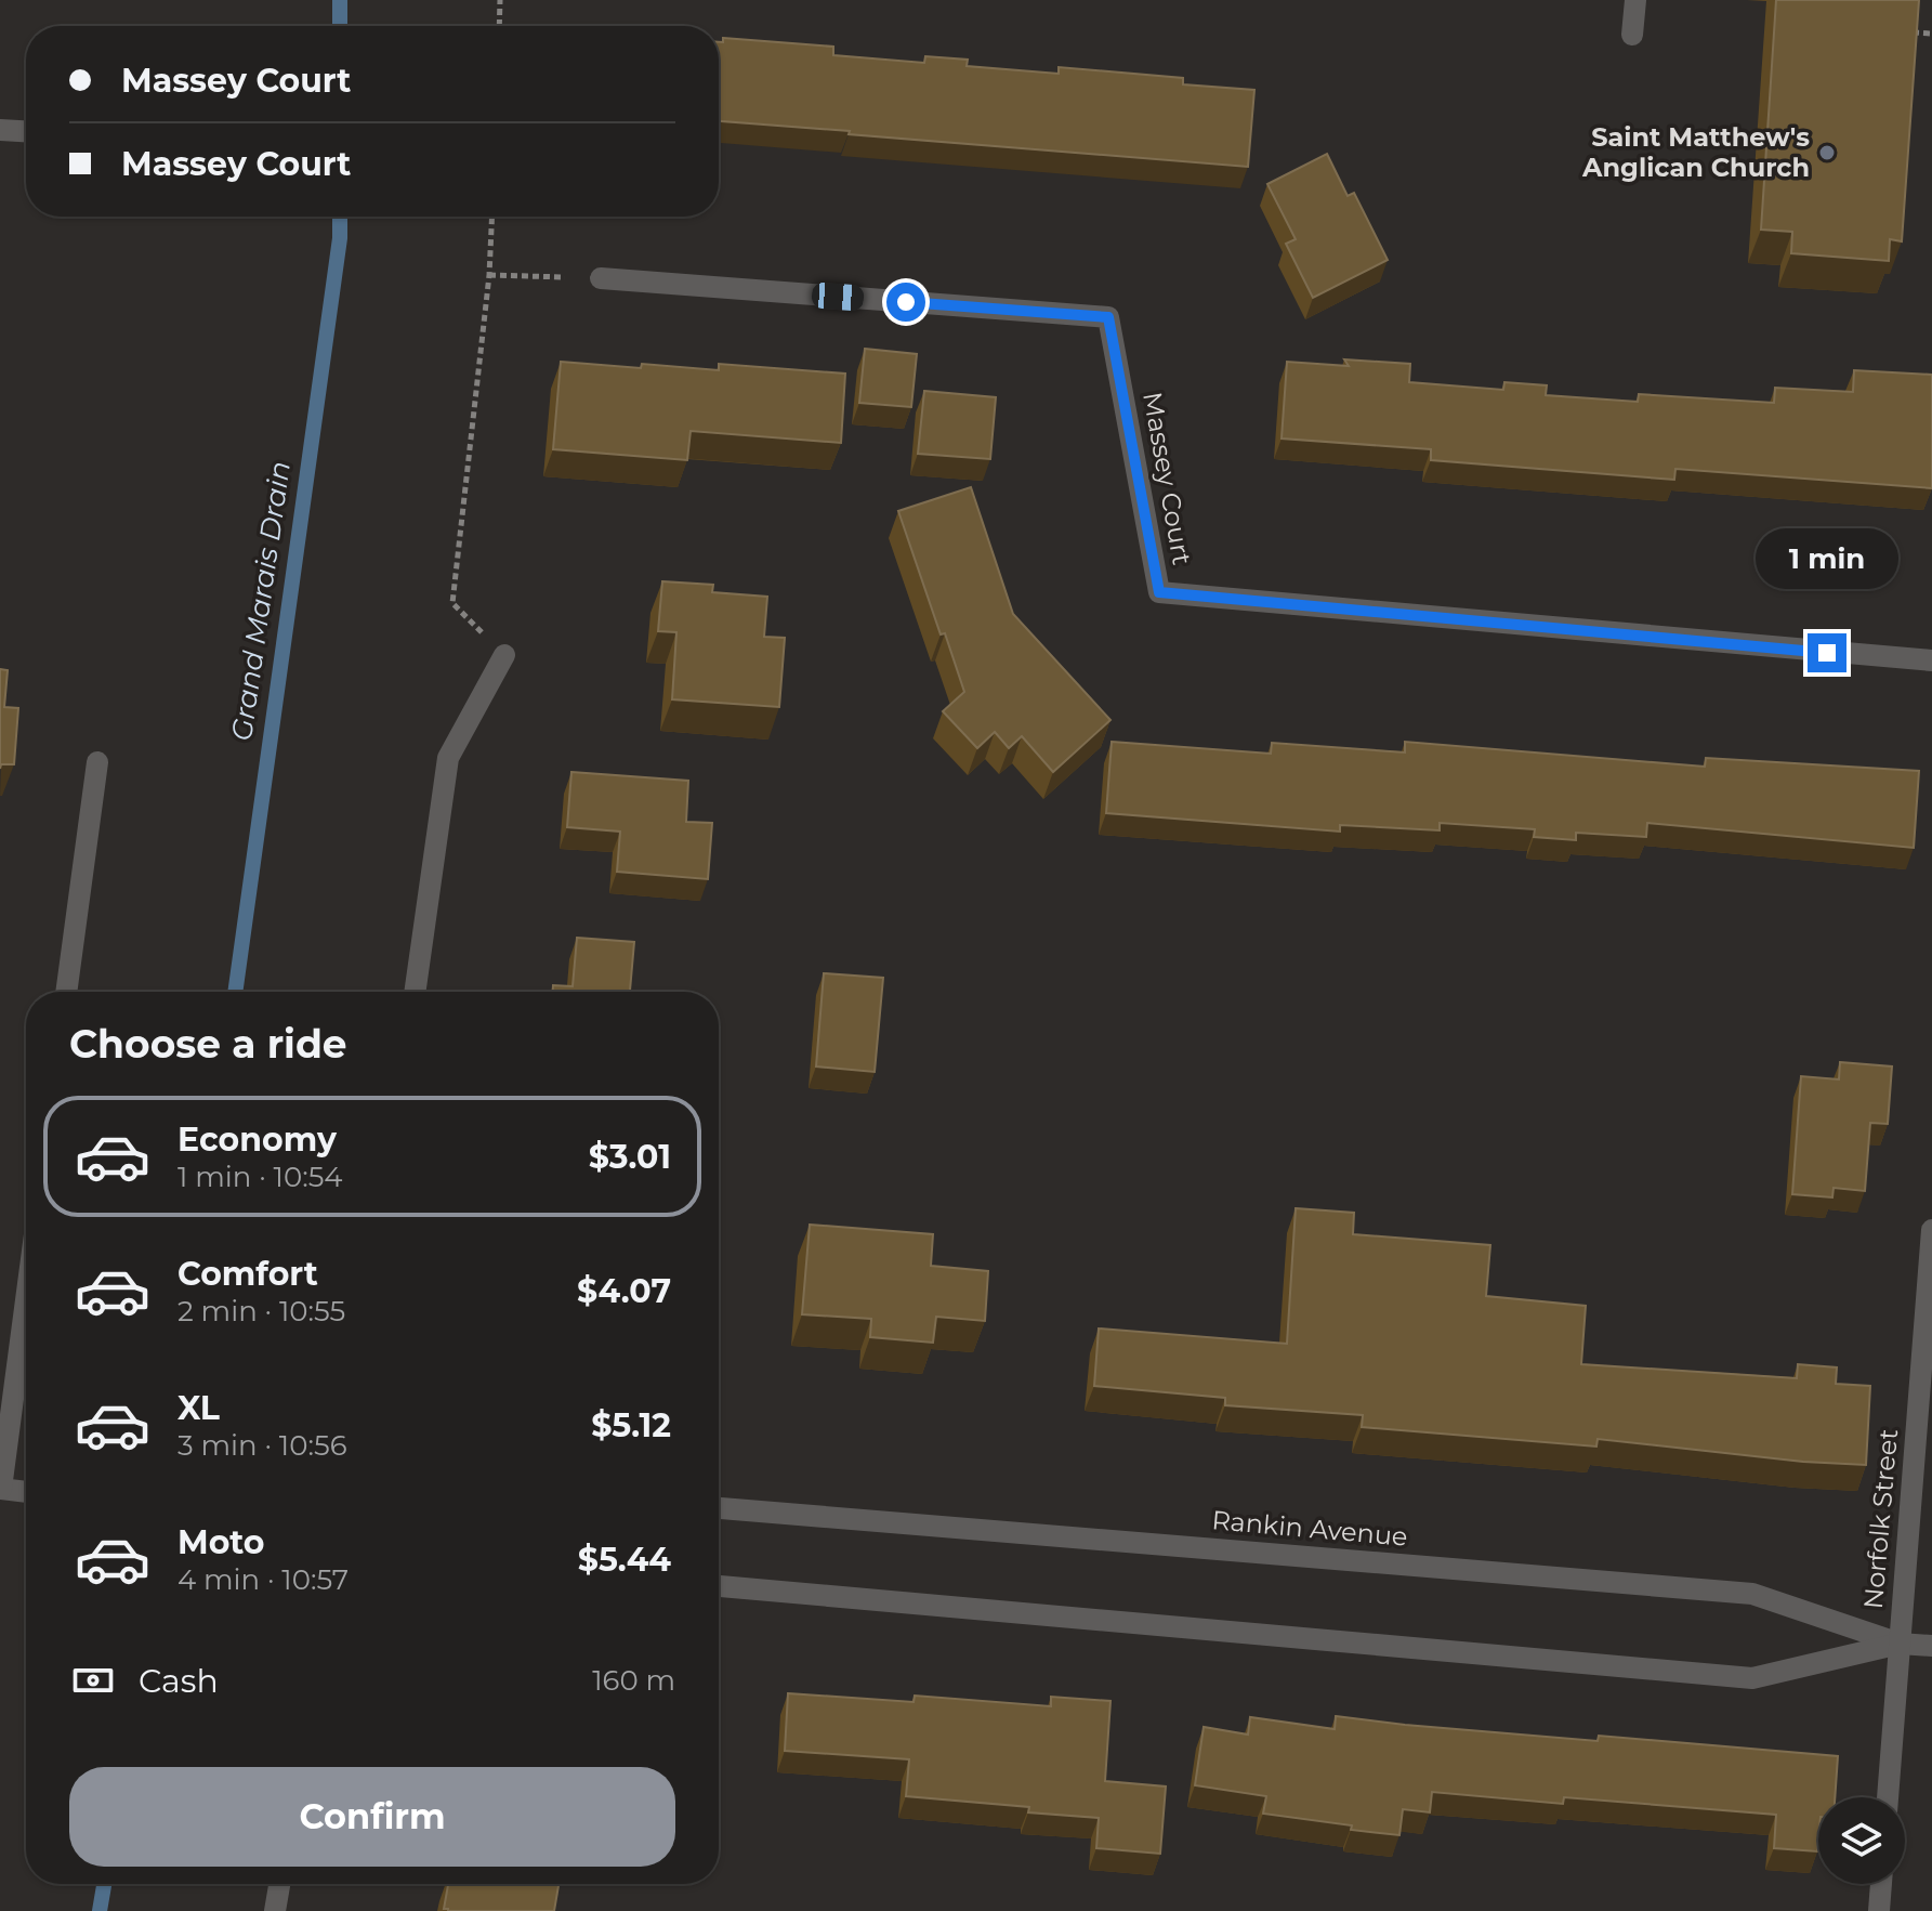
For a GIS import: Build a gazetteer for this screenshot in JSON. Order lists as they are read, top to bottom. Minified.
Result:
{"streets":{"street":["Massey Court","Norfolk Street","Rankin Avenue"]},"crossings":[["Norfolk Street","Rankin Avenue"]],"water":["Grand Marais Drain"],"places":["Saint Matthew's Anglican Church"],"page":{"banner":["Massey Court","Massey Court"],"bubble":"1 min","heading":"Choose a ride","list":[{"name":"Economy","note":"1 min · 10:54","value":"$3.01"},{"name":"Comfort","note":"2 min · 10:55","value":"$4.07"},{"name":"XL","note":"3 min · 10:56","value":"$5.12"},{"name":"Moto","note":"4 min · 10:57","value":"$5.44"}],"pay":["Cash","160 m"],"buttons":"Confirm"}}
